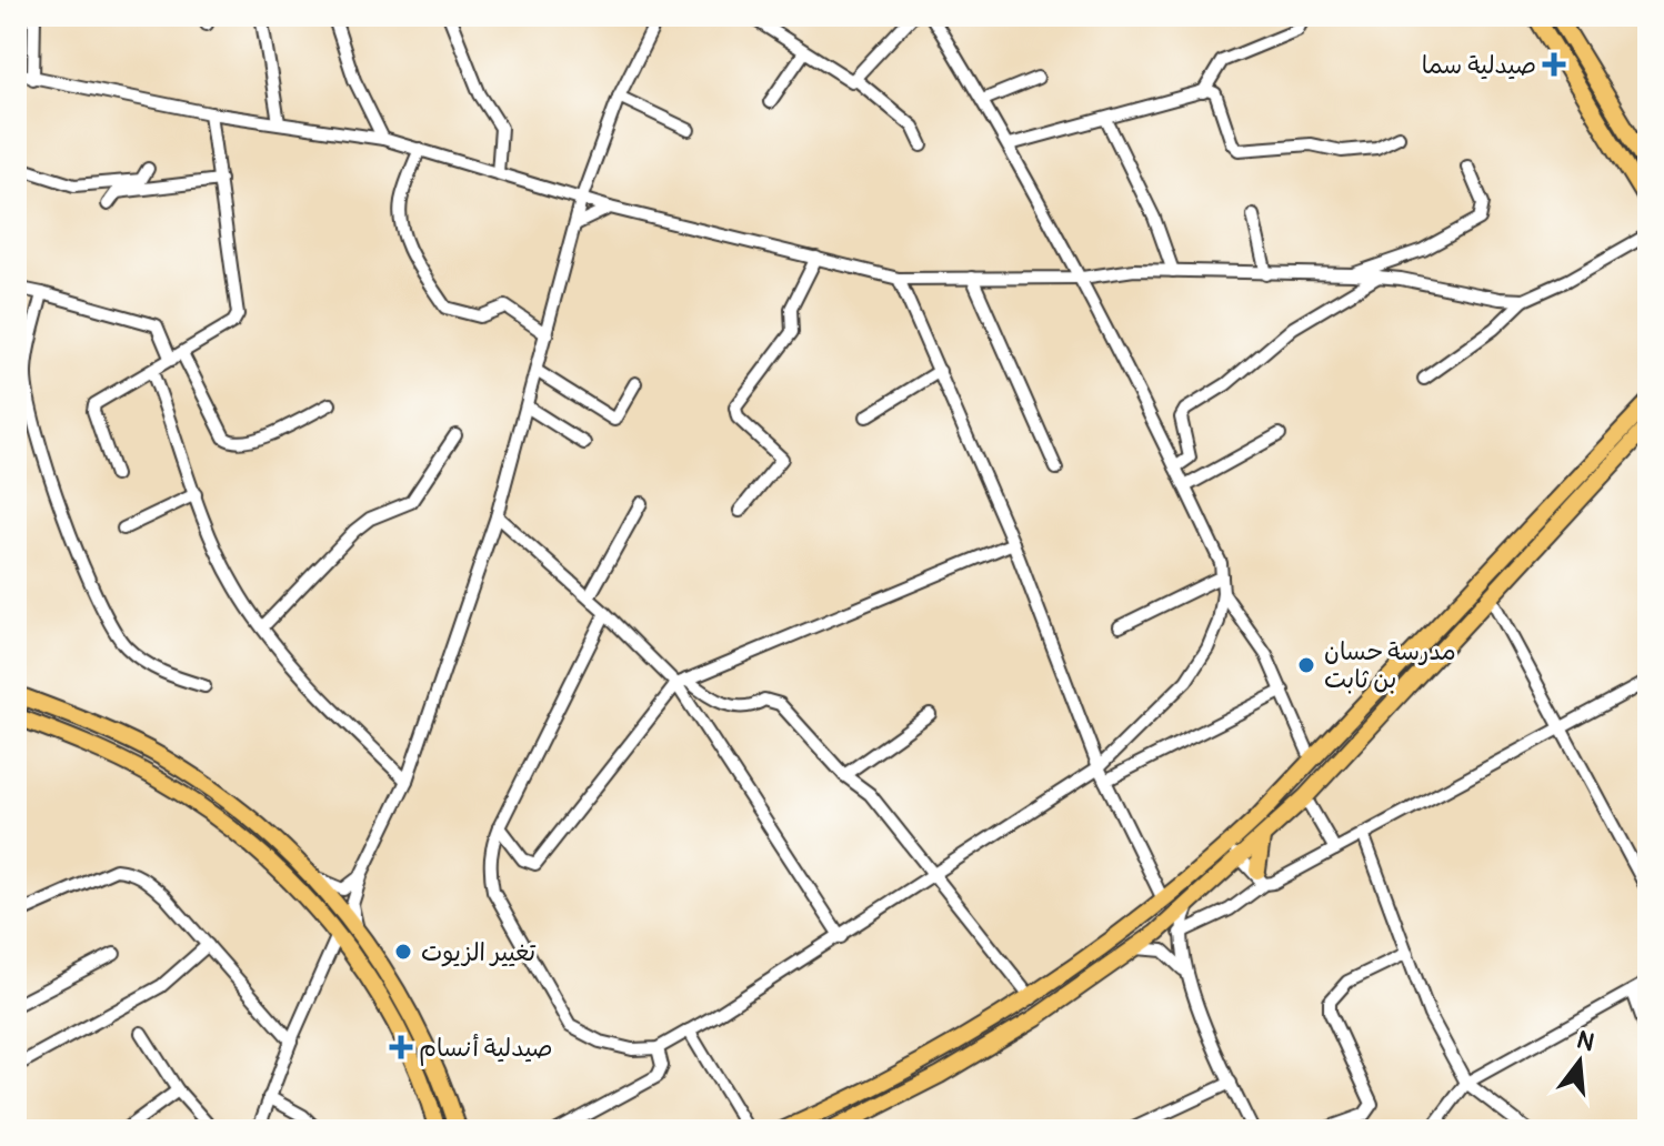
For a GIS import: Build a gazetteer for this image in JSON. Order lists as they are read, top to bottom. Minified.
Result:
{"places":{"health":["صيدلية سما","صيدلية أنسام"],"other":["مدرسة حسان بن ثابت","تغيير الزيوت"]},"north":"top"}
